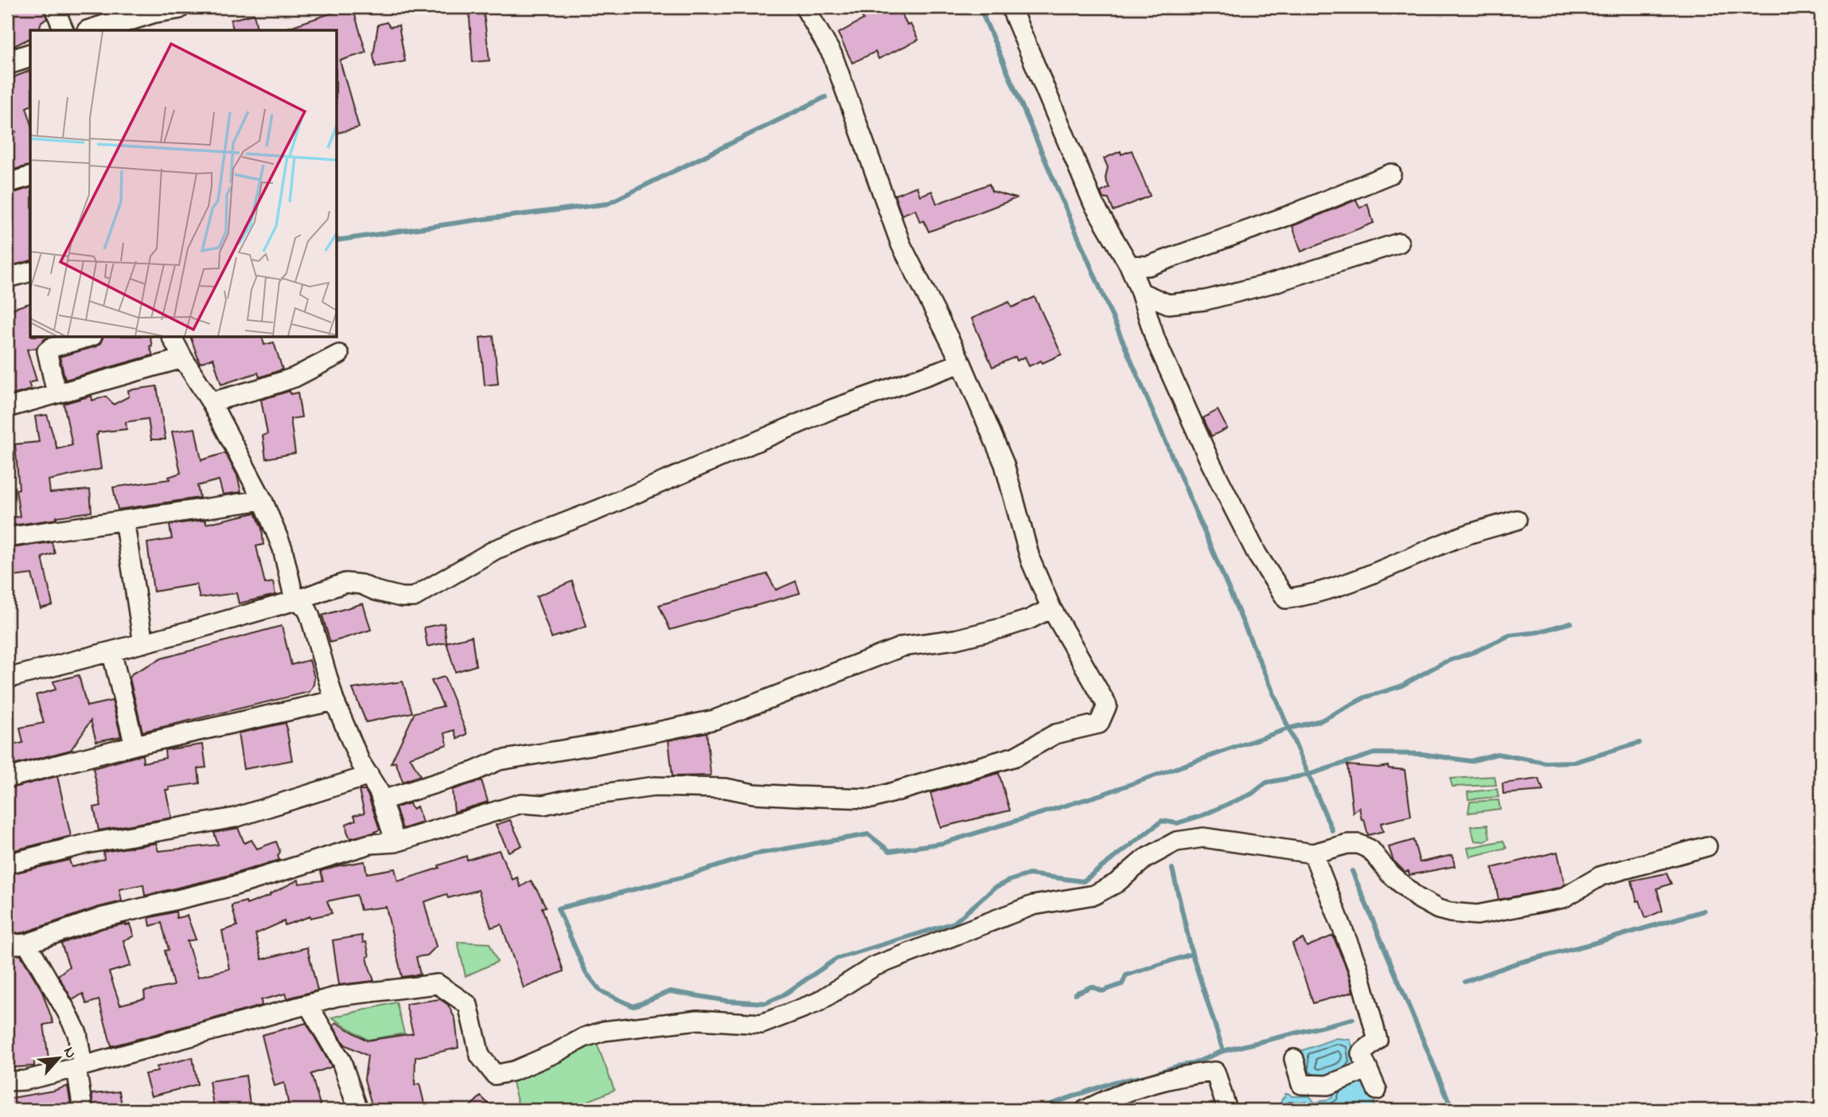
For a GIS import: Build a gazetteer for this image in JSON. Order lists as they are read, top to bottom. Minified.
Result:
{"north":"top right"}
